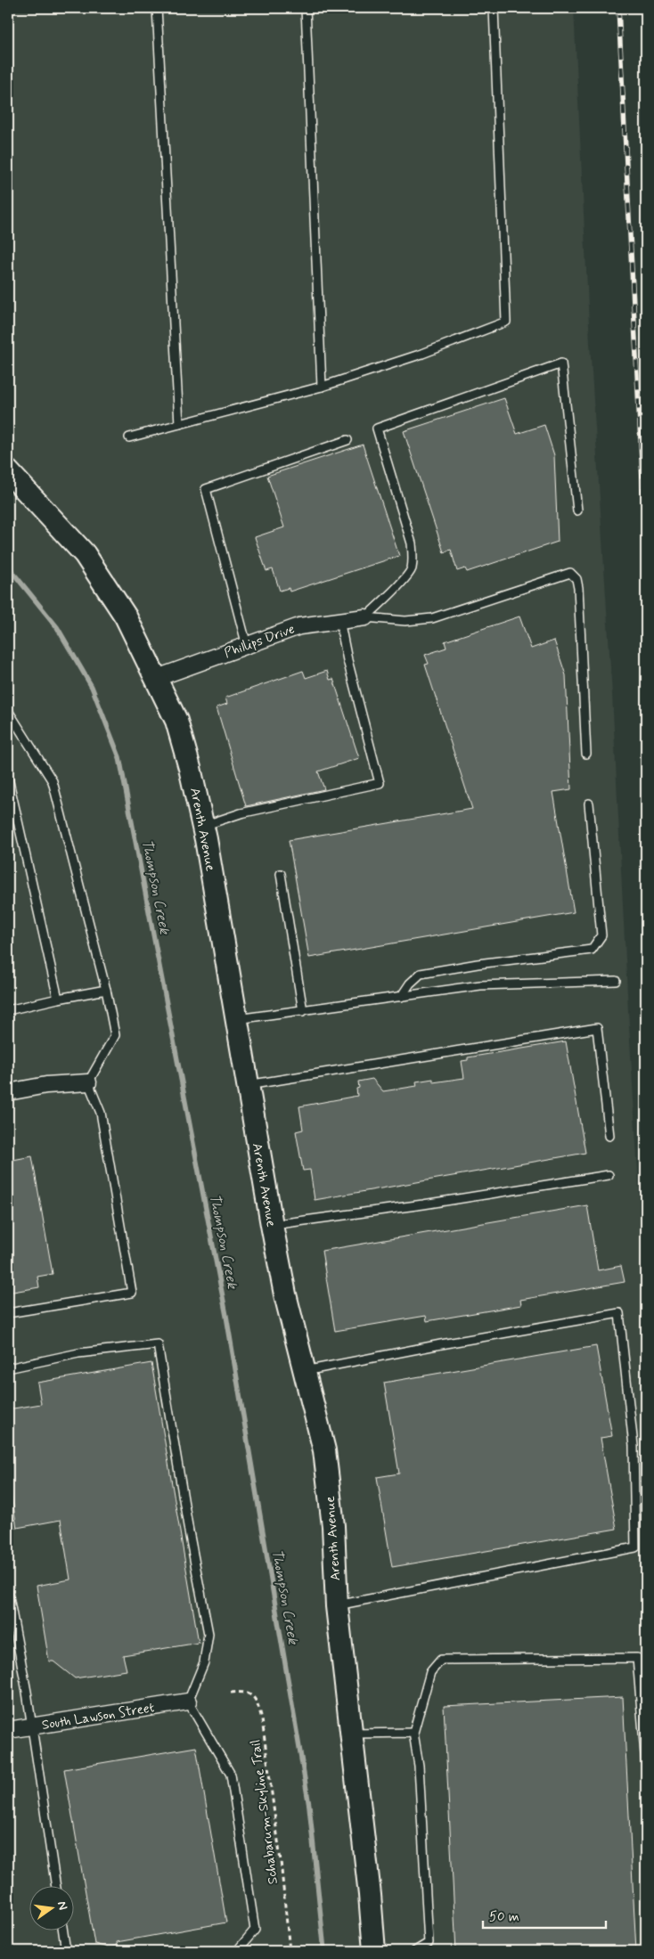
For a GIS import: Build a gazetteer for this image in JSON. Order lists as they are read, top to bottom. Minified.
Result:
{"streets":{"street":["Phillips Drive","Arenth Avenue","South Lawson Street"],"path":["Schabarum-Skyline Trail"]},"crossings":[["Phillips Drive","Arenth Avenue"]],"water":["Thompson Creek"],"scale_bar":"50 m","north":"right"}
